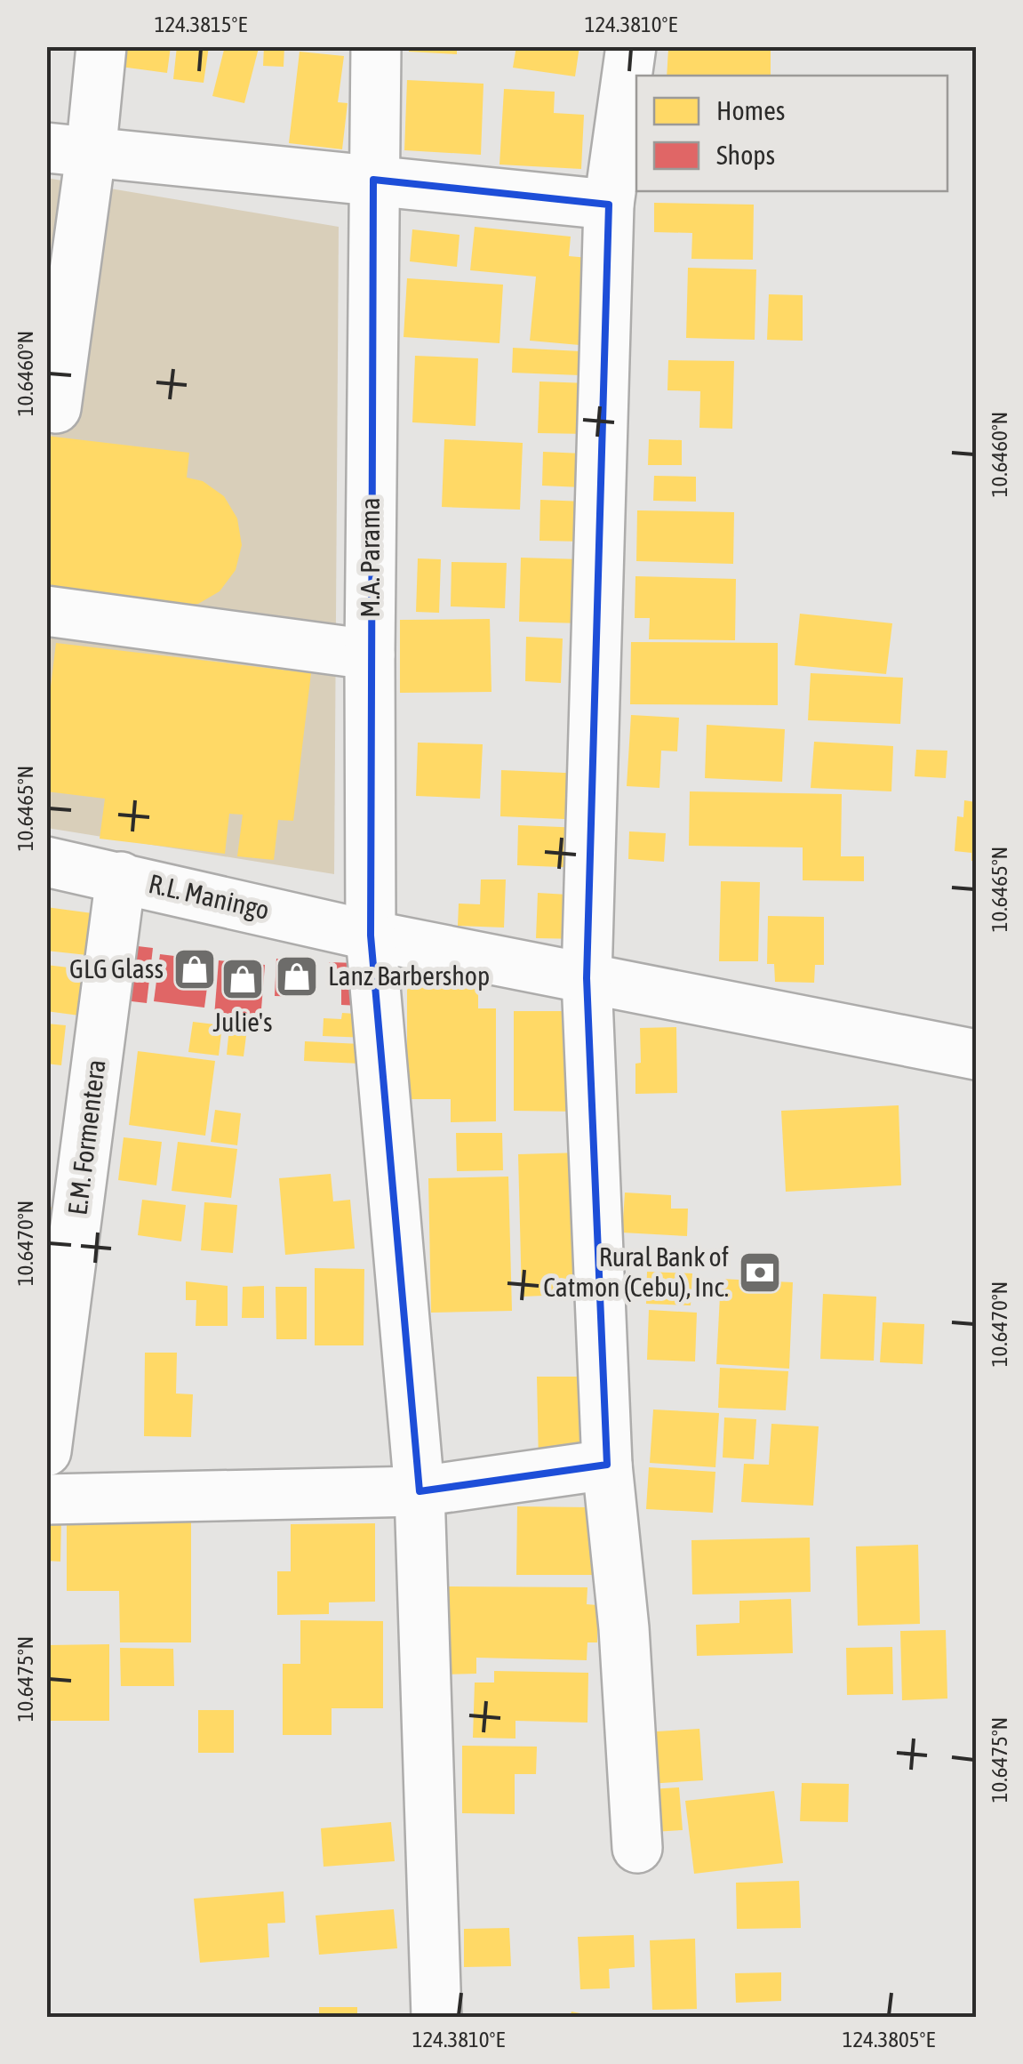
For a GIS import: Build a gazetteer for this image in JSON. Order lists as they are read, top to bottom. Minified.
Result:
{"streets":{"street":["M.A. Parama","R.L. Maningo","E.M. Formentera"]},"crossings":[["M.A. Parama","R.L. Maningo"],["R.L. Maningo","E.M. Formentera"]],"places":{"shop":["GLG Glass","Lanz Barbershop","Julie's"],"bank":["Rural Bank of Catmon (Cebu), Inc."]},"legend":["Homes","Shops"],"coordinates":["124.3815°E","124.3810°E","10.6460°N","10.6465°N","10.6470°N","10.6475°N","124.3805°E"]}
